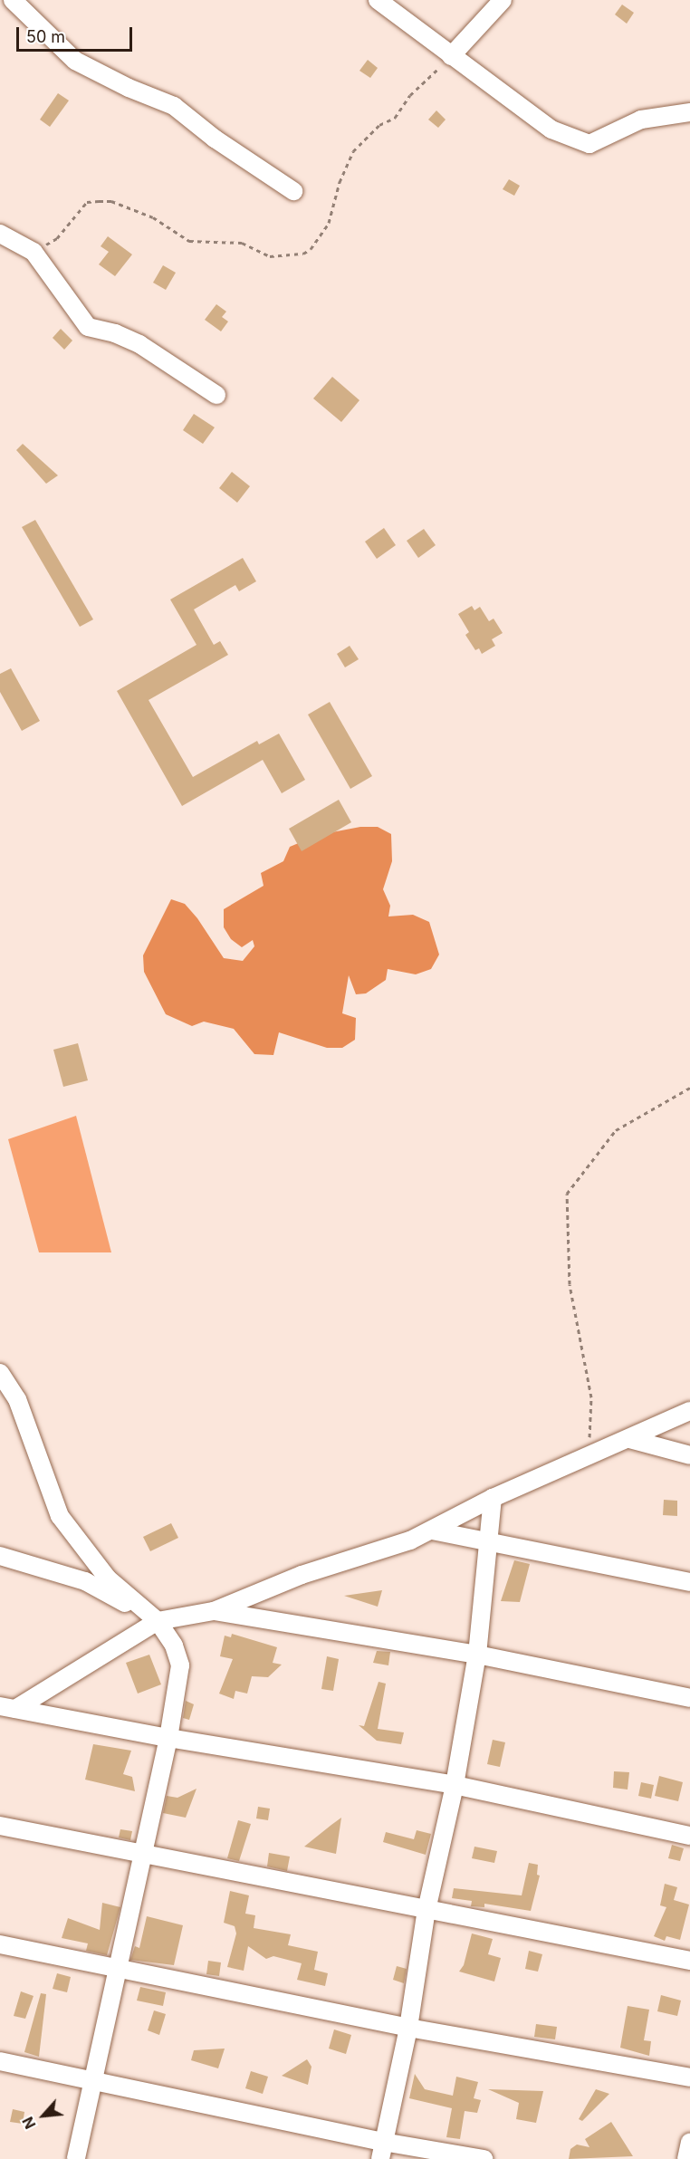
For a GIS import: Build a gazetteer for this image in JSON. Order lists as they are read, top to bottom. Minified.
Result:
{"scale_bar":"50 m","north":"bottom left"}
